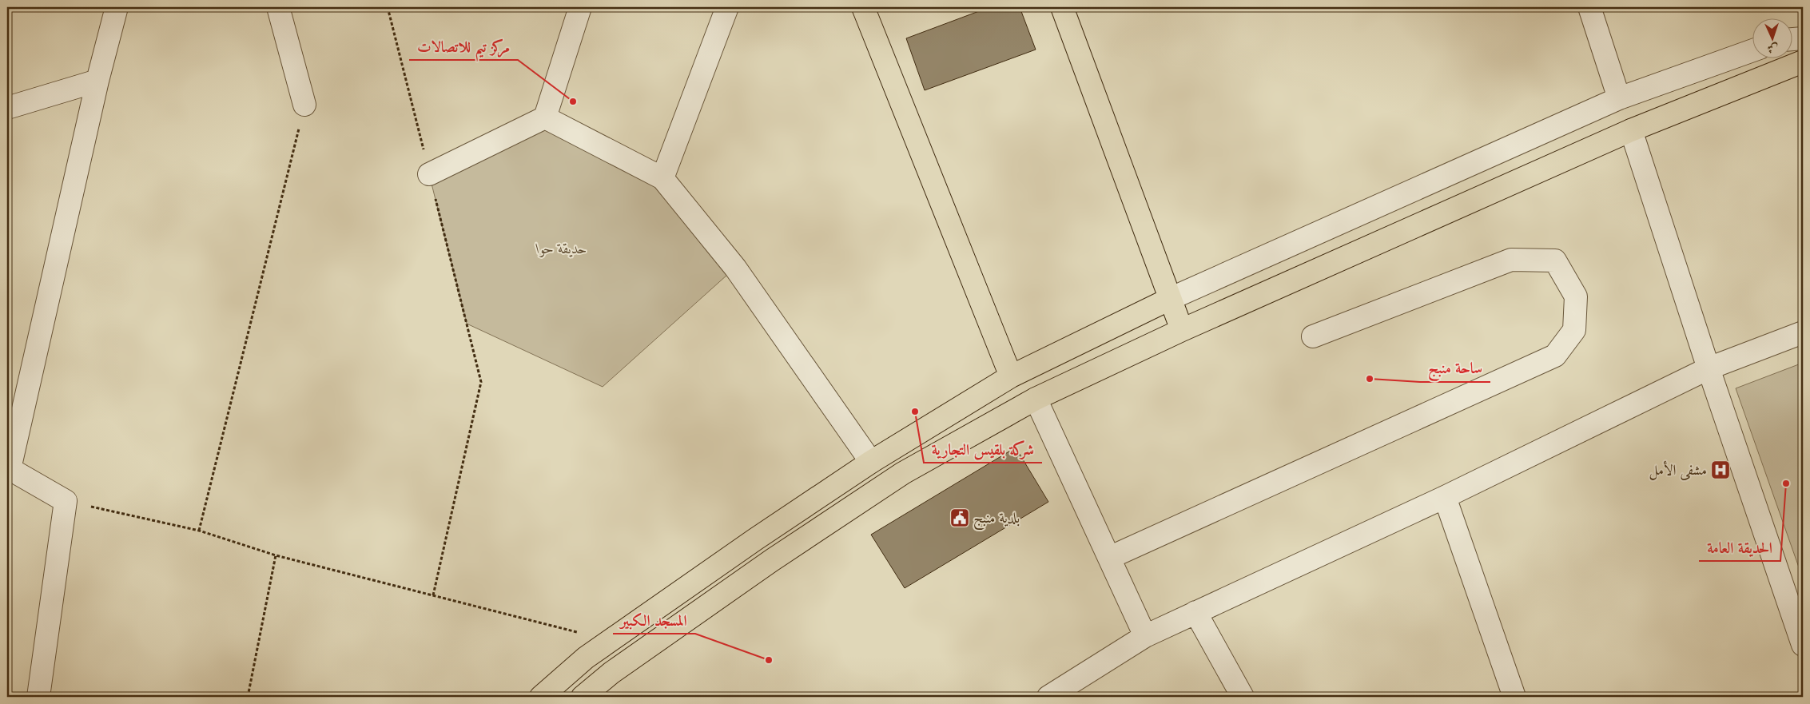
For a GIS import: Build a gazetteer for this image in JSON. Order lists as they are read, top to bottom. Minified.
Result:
{"parks":["حديقة حوا"],"places":{"other":["مركز تيم للاتصالات","ساحة منبج","شركة بلقيس التجارية","الحديقة العامة","المسجد الكبير"],"hospital":["مشفى اﻷمل"],"public building":["بلدية منبج"]},"north":"bottom"}
